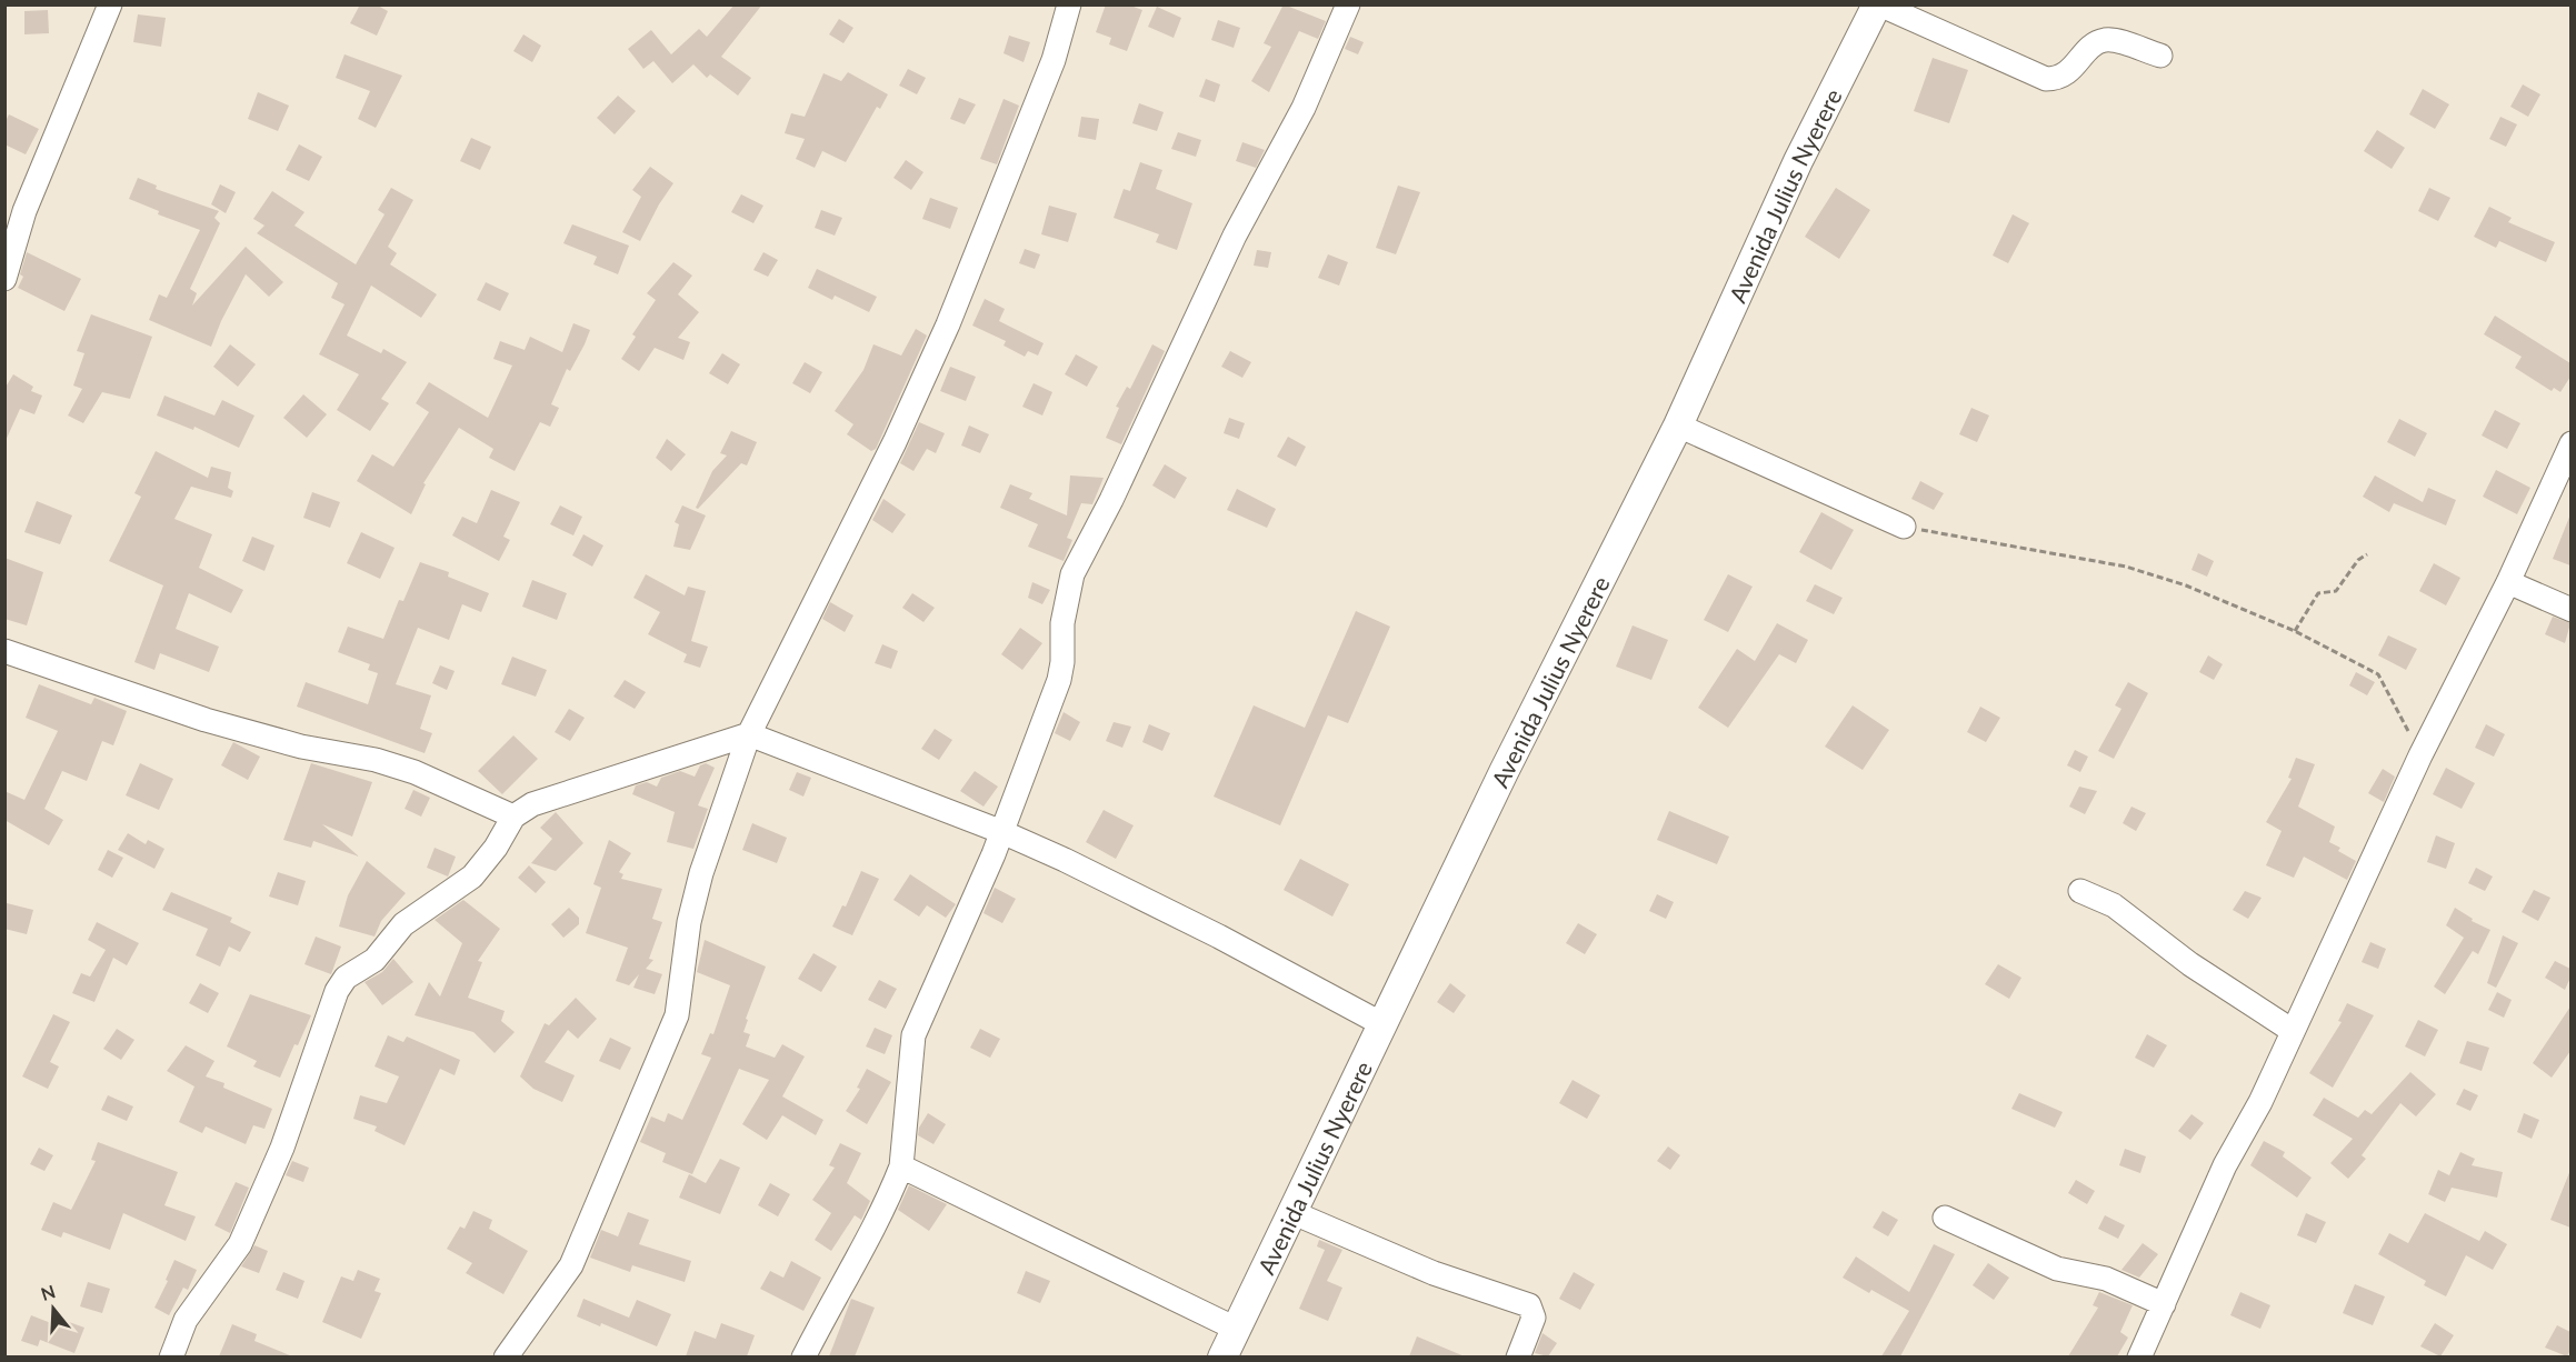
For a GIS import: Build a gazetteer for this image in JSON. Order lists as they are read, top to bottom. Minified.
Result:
{"streets":{"street":["Avenida Julius Nyerere"]},"north":"top"}
